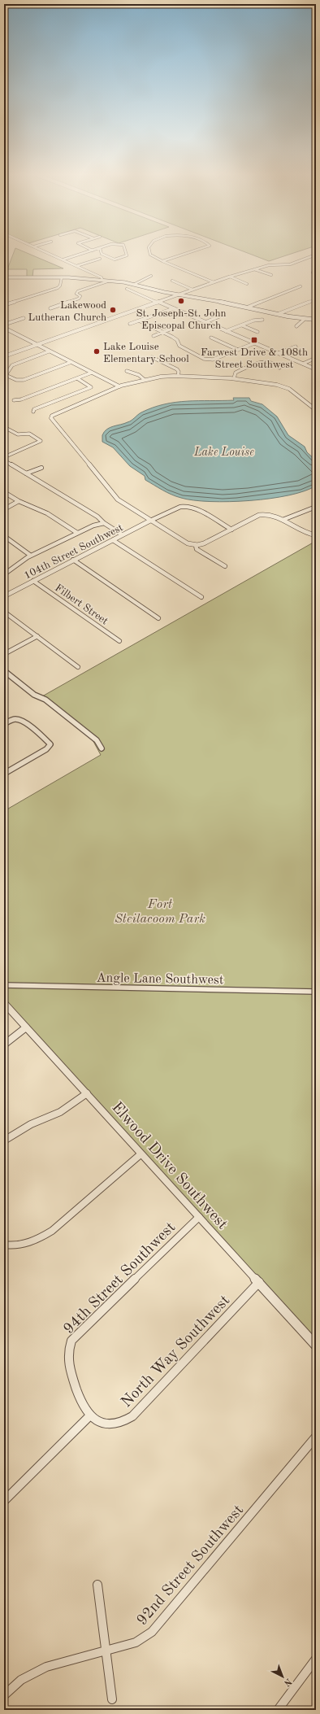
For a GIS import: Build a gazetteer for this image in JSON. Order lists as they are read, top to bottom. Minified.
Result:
{"streets":{"street":["104th Street Southwest","Filbert Street","Angle Lane Southwest","Elwood Drive Southwest","94th Street Southwest","North Way Southwest","92nd Street Southwest"]},"crossings":[["104th Street Southwest","Filbert Street"],["Elwood Drive Southwest","94th Street Southwest"],["Elwood Drive Southwest","North Way Southwest"],["94th Street Southwest","North Way Southwest"]],"water":["Lake Louise"],"parks":["Fort Steilacoom Park"],"places":{"other":["St. Joseph-St. John Episcopal Church","Lakewood Lutheran Church","Lake Louise Elementary School"],"transit":["Farwest Drive & 108th Street Southwest"]},"north":"bottom right"}
